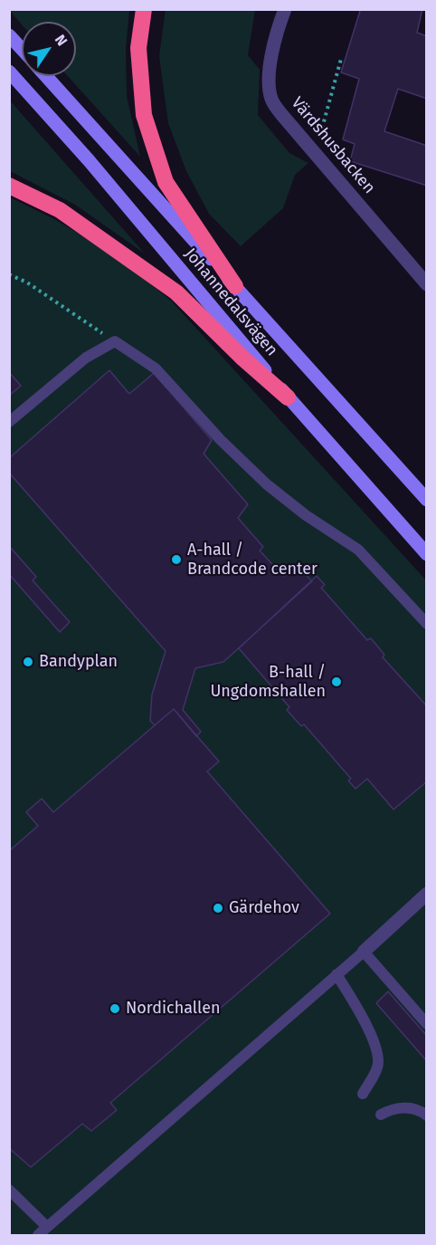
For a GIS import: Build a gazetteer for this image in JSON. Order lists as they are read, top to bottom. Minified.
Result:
{"streets":{"main road":["Johannedalsvägen"],"street":["Värdshusbacken"]},"places":["A-hall / Brandcode center","Bandyplan","B-hall / Ungdomshallen","Gärdehov","Nordichallen"],"north":"top right"}
